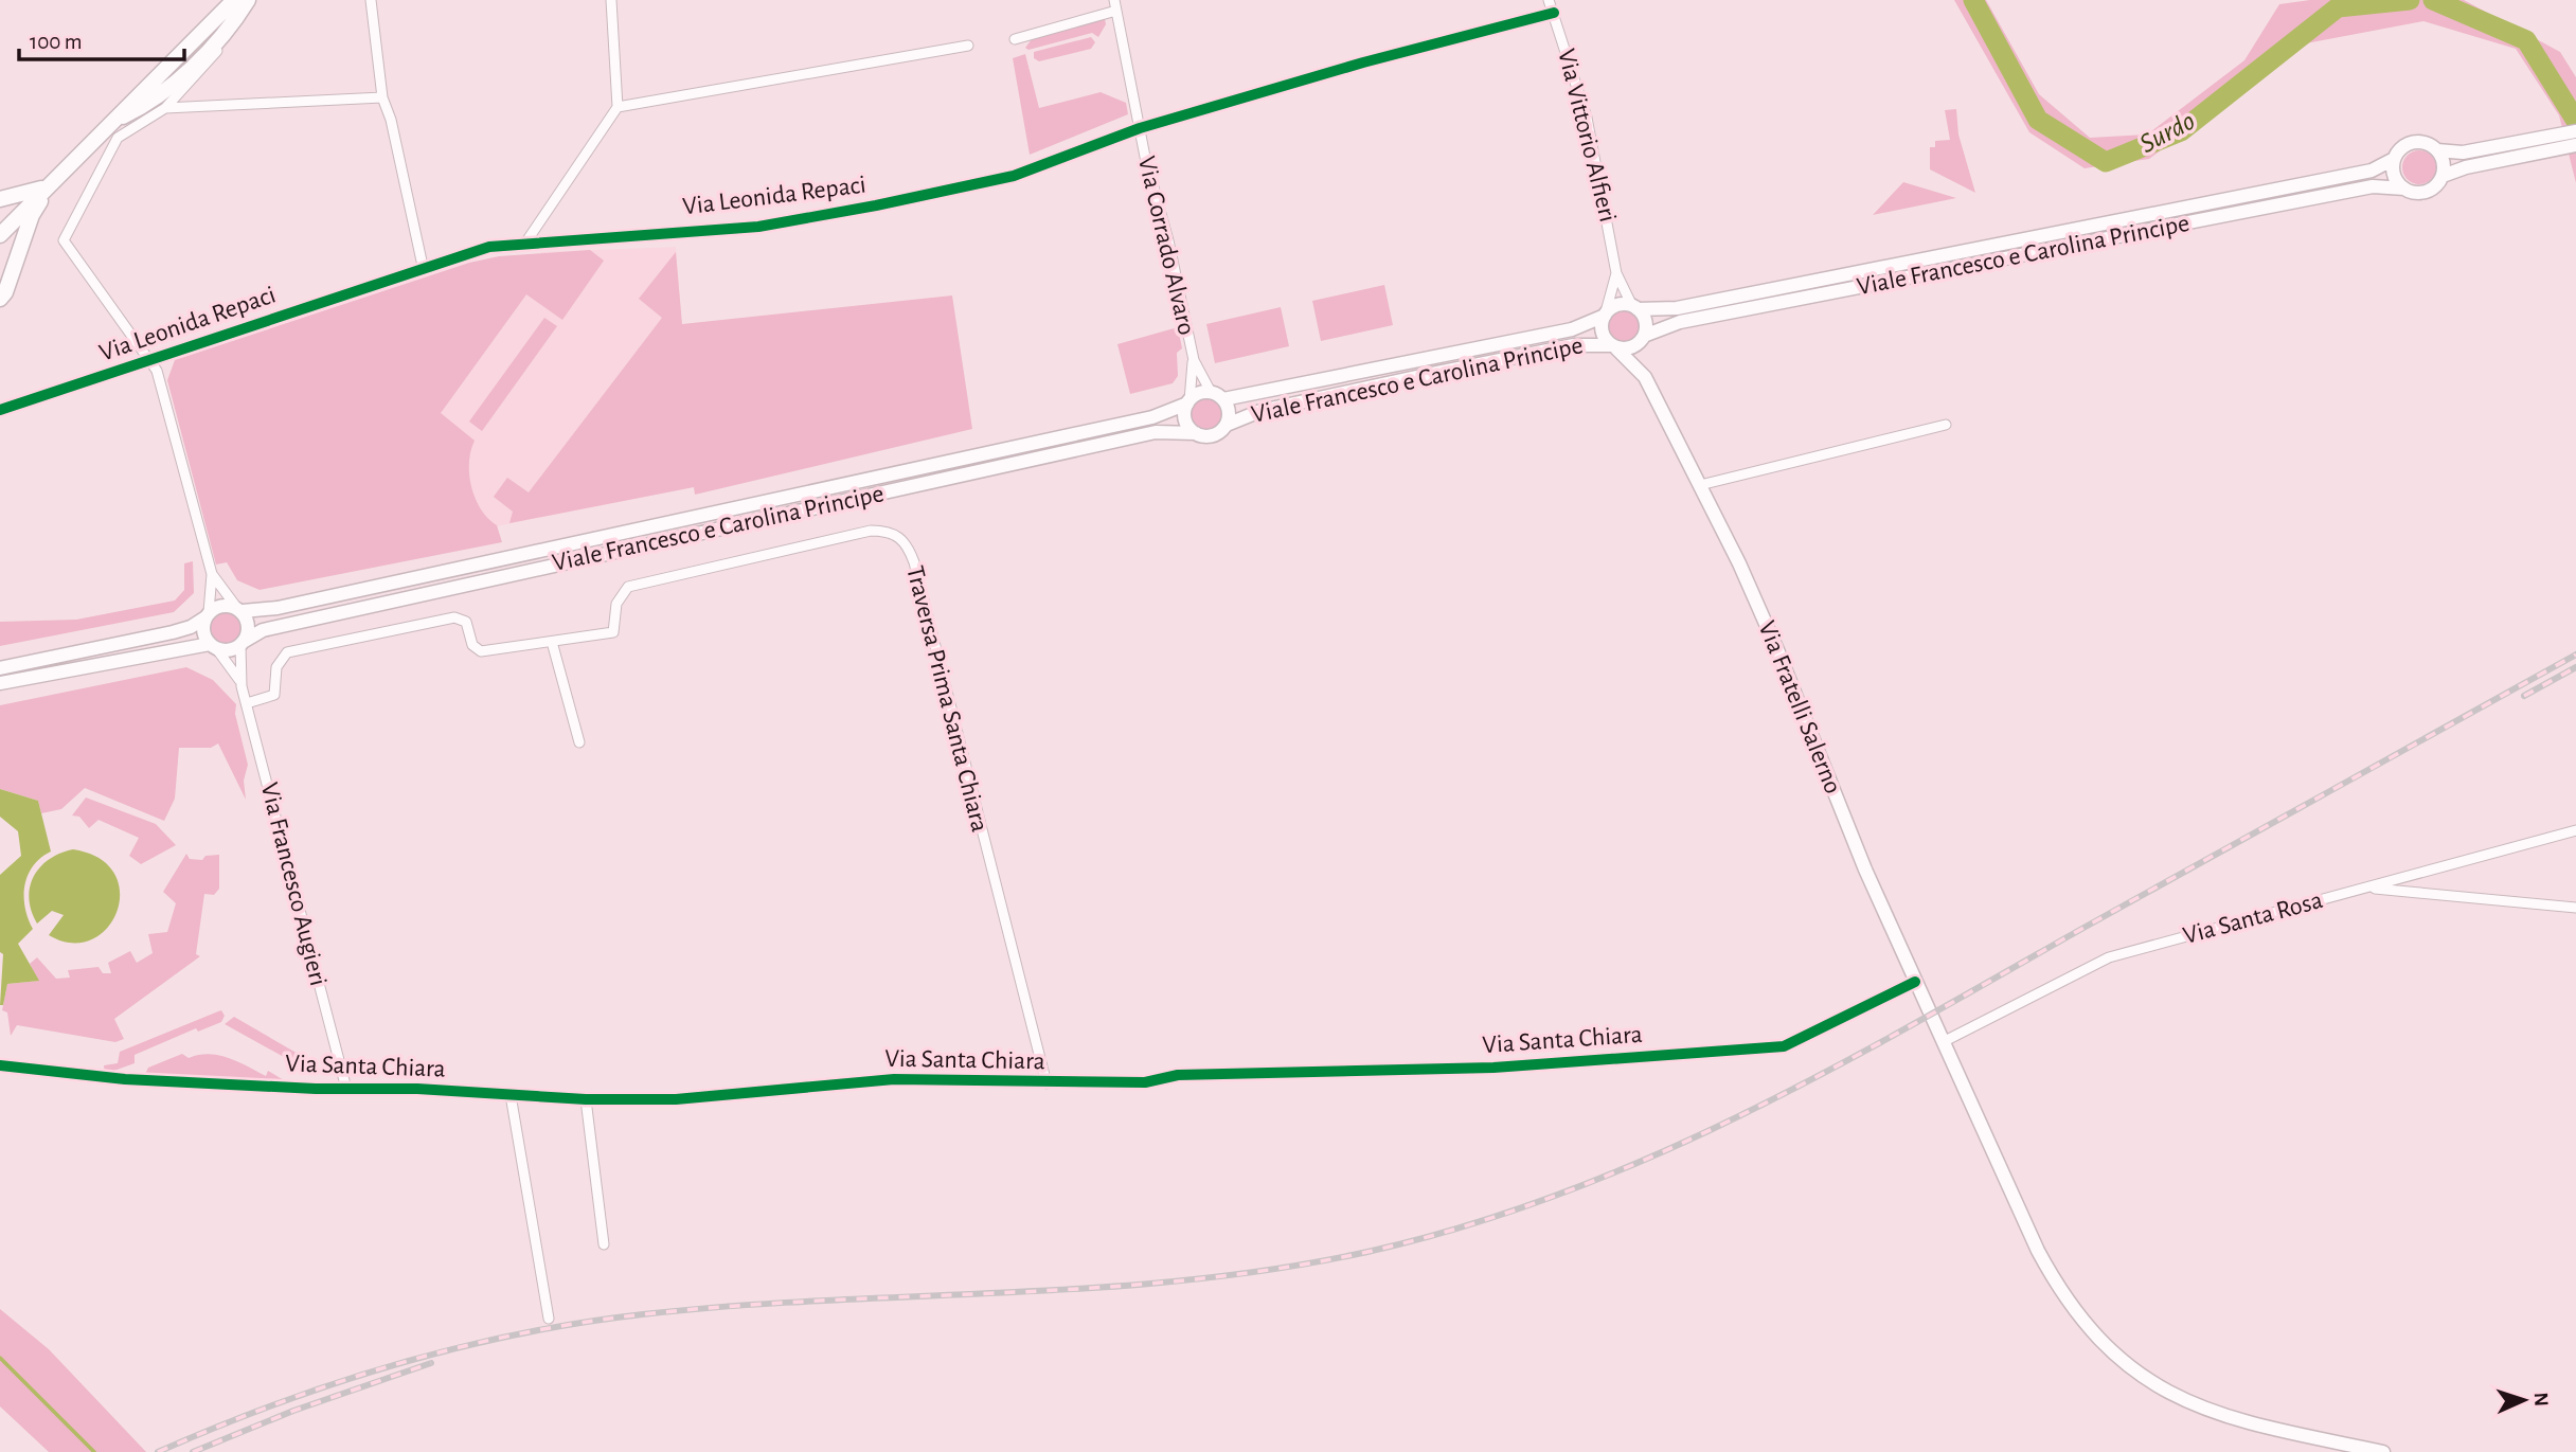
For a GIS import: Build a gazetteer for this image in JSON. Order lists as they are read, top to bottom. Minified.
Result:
{"streets":{"street":["Via Vittorio Alfieri","Via Leonida Repaci","Via Corrado Alvaro","Viale Francesco e Carolina Principe","Traversa Prima Santa Chiara","Via Fratelli Salerno","Via Francesco Augieri","Via Santa Rosa","Via Santa Chiara"]},"crossings":[["Via Vittorio Alfieri","Via Leonida Repaci"],["Via Vittorio Alfieri","Viale Francesco e Carolina Principe"],["Via Vittorio Alfieri","Via Fratelli Salerno"],["Via Leonida Repaci","Via Corrado Alvaro"],["Via Corrado Alvaro","Viale Francesco e Carolina Principe"],["Viale Francesco e Carolina Principe","Via Fratelli Salerno"],["Viale Francesco e Carolina Principe","Via Francesco Augieri"],["Traversa Prima Santa Chiara","Via Francesco Augieri"],["Traversa Prima Santa Chiara","Via Santa Chiara"],["Via Fratelli Salerno","Via Santa Rosa"],["Via Fratelli Salerno","Via Santa Chiara"],["Via Francesco Augieri","Via Santa Chiara"]],"water":["Surdo"],"scale_bar":"100 m","north":"right"}
